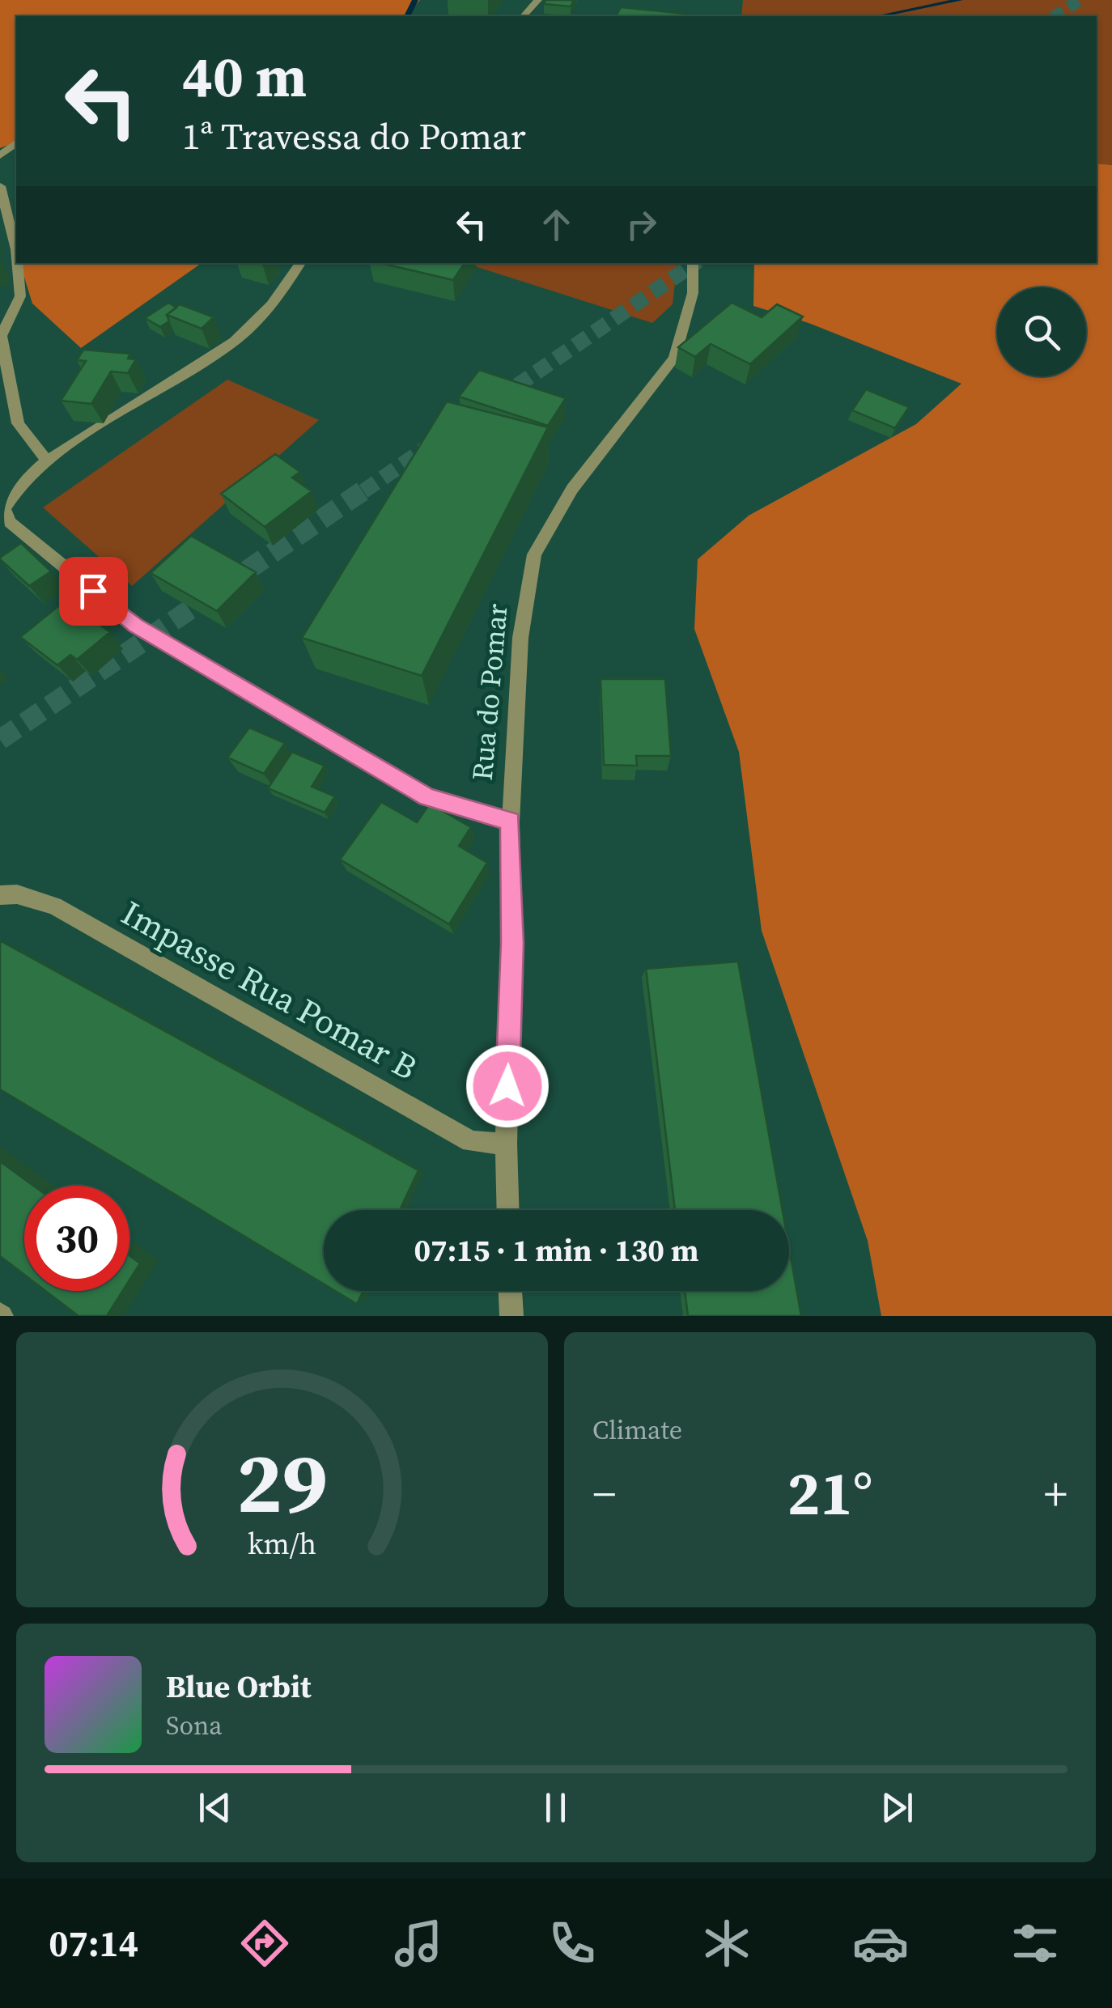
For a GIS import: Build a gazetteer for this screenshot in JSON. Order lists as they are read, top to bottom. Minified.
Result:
{"streets":{"street":["Rua do Pomar","Impasse Rua Pomar B"]},"crossings":[["Rua do Pomar","Impasse Rua Pomar B"]],"page":{"turn":["40 m","1ª Travessa do Pomar"],"limit":"30","trip":"07:15 · 1 min · 130 m","tile":"Climate","heat":["−","21°","+"],"song":["Blue Orbit","Sona"],"tabs":"07:14","gauge":["29","km/h"]}}
